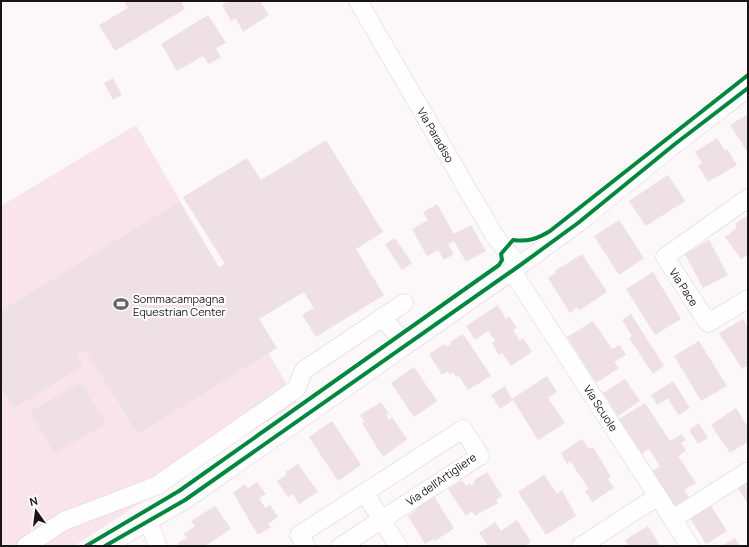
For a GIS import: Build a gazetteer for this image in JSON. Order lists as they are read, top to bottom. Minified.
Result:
{"streets":{"street":["Via Paradiso","Via Pace","Via Scuole","Via dell'Artigliere"]},"crossings":[["Via Paradiso","Via Scuole"]],"places":{"sports":["Sommacampagna Equestrian Center"]},"north":"top"}
